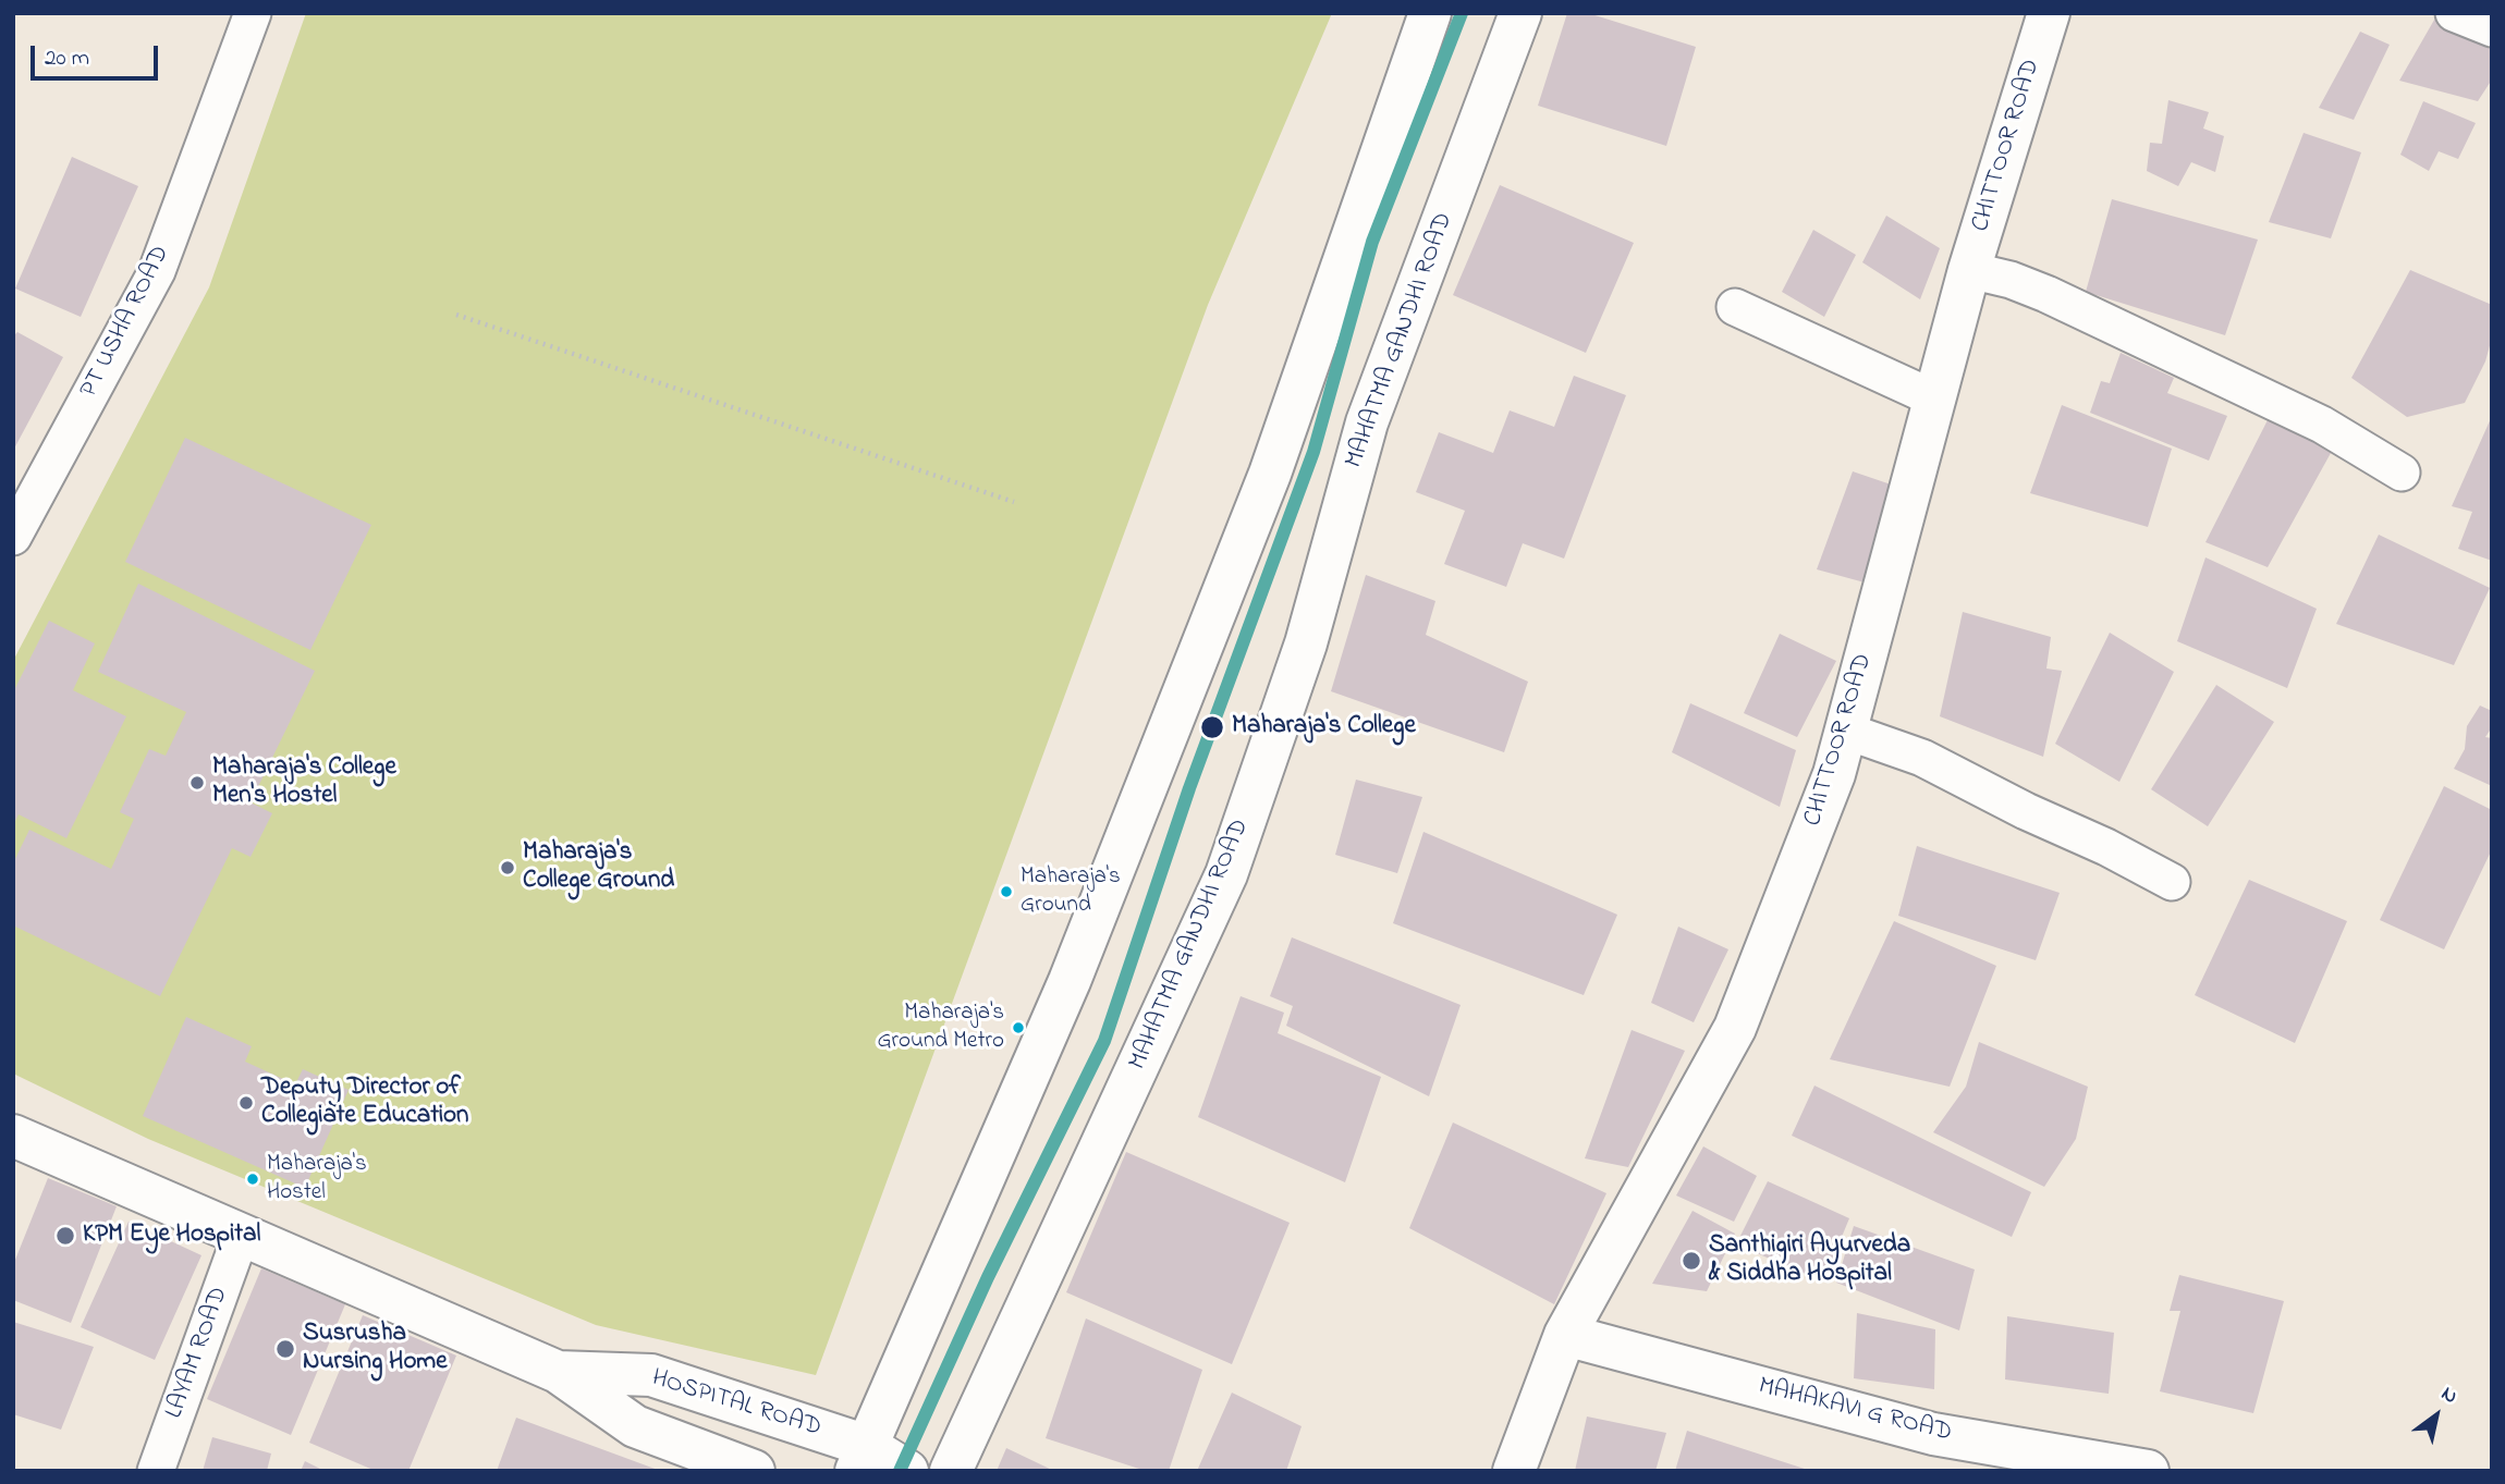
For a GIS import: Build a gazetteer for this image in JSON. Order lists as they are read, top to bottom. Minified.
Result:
{"streets":{"main road":["CHITTOOR ROAD","MAHATMA GANDHI ROAD","HOSPITAL ROAD","MAHAKAVI G ROAD"],"street":["PT USHA ROAD","LAYAM ROAD"]},"crossings":[["CHITTOOR ROAD","MAHAKAVI G ROAD"],["LAYAM ROAD","HOSPITAL ROAD"]],"places":["Maharaja's College","Maharaja's College Men's Hostel","Maharaja's College Ground","Maharaja's Ground","Maharaja's Ground Metro","Deputy Director of Collegiate Education","Maharaja's Hostel","KPM Eye Hospital","Santhigiri Ayurveda & Siddha Hospital","Susrusha Nursing Home"],"scale_bar":"20 m","north":"top right"}
